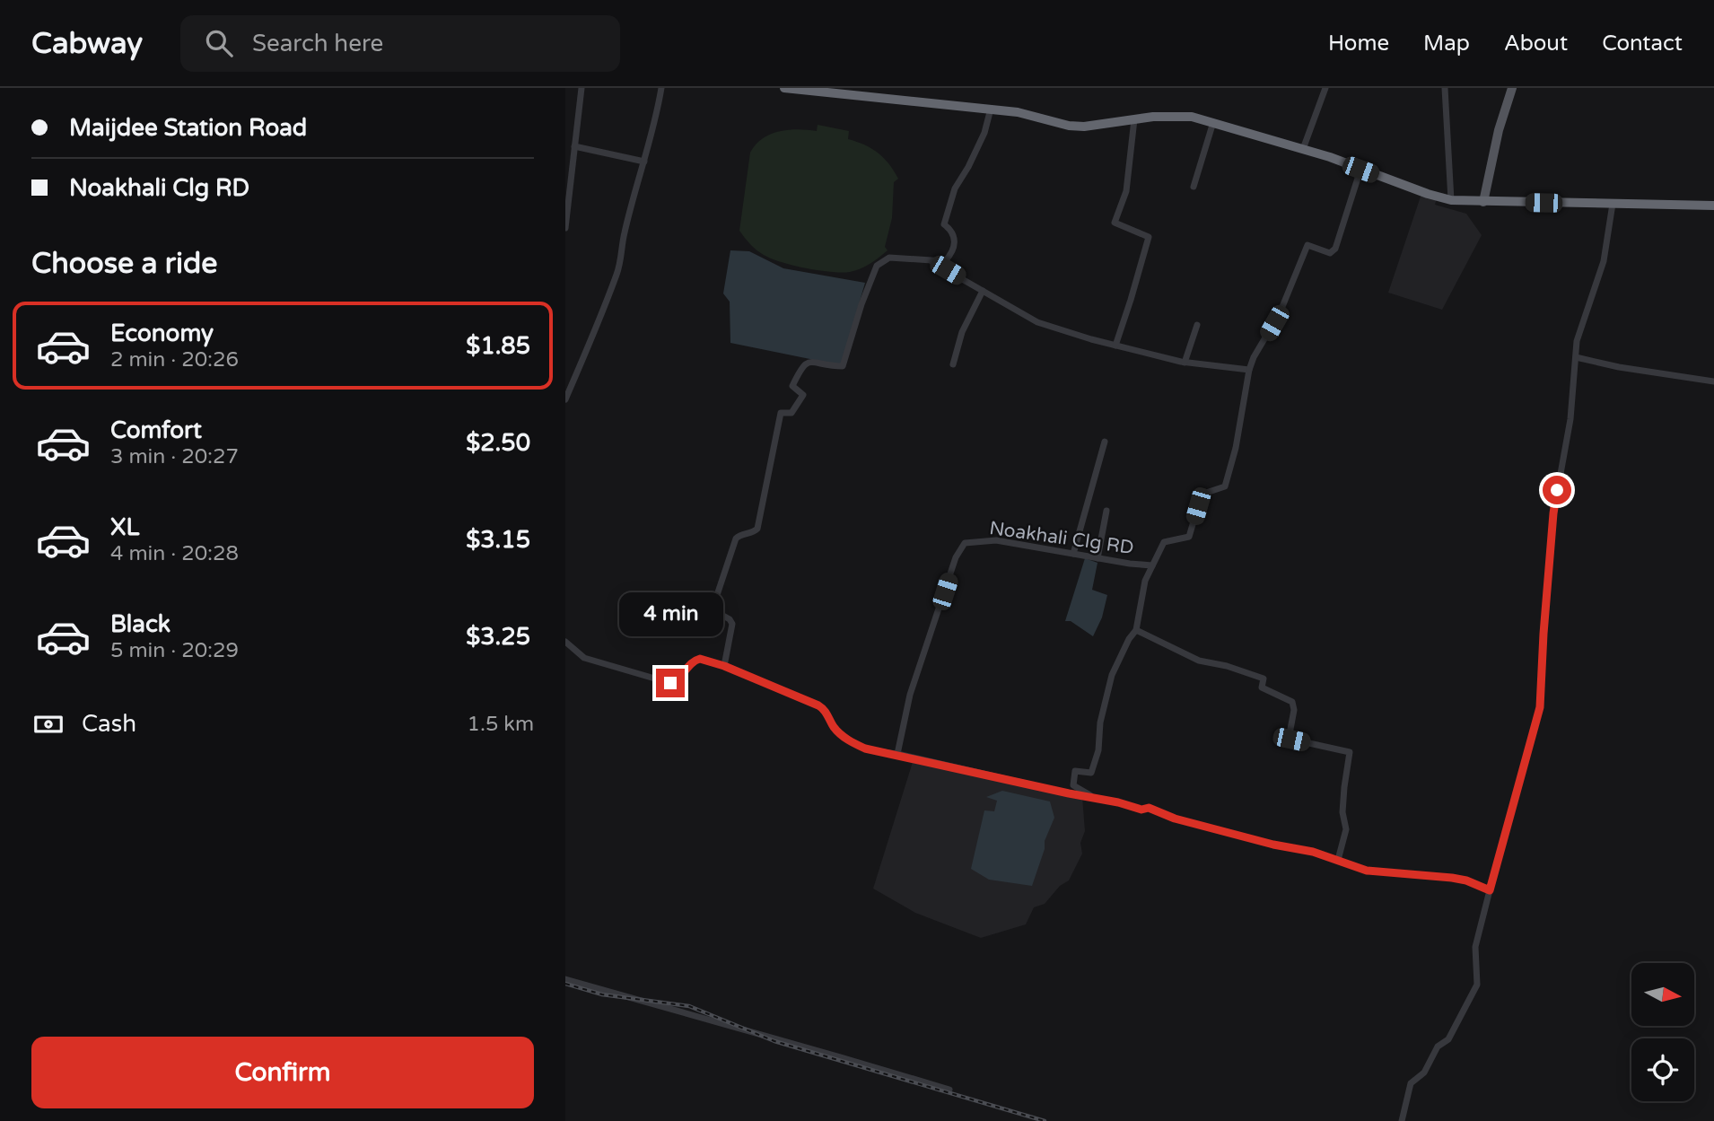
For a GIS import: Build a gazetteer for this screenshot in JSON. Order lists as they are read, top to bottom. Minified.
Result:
{"streets":{"street":["Noakhali Clg RD"]},"north":"right","page":{"header":"Cabway","search":"Search here","nav":["Home","Map","About","Contact"],"banner":["Maijdee Station Road","Noakhali Clg RD"],"heading":"Choose a ride","list":[{"name":"Economy","note":"2 min · 20:26","value":"$1.85"},{"name":"Comfort","note":"3 min · 20:27","value":"$2.50"},{"name":"XL","note":"4 min · 20:28","value":"$3.15"},{"name":"Black","note":"5 min · 20:29","value":"$3.25"}],"bubble":"4 min","pay":["Cash","1.5 km"],"buttons":"Confirm"}}
